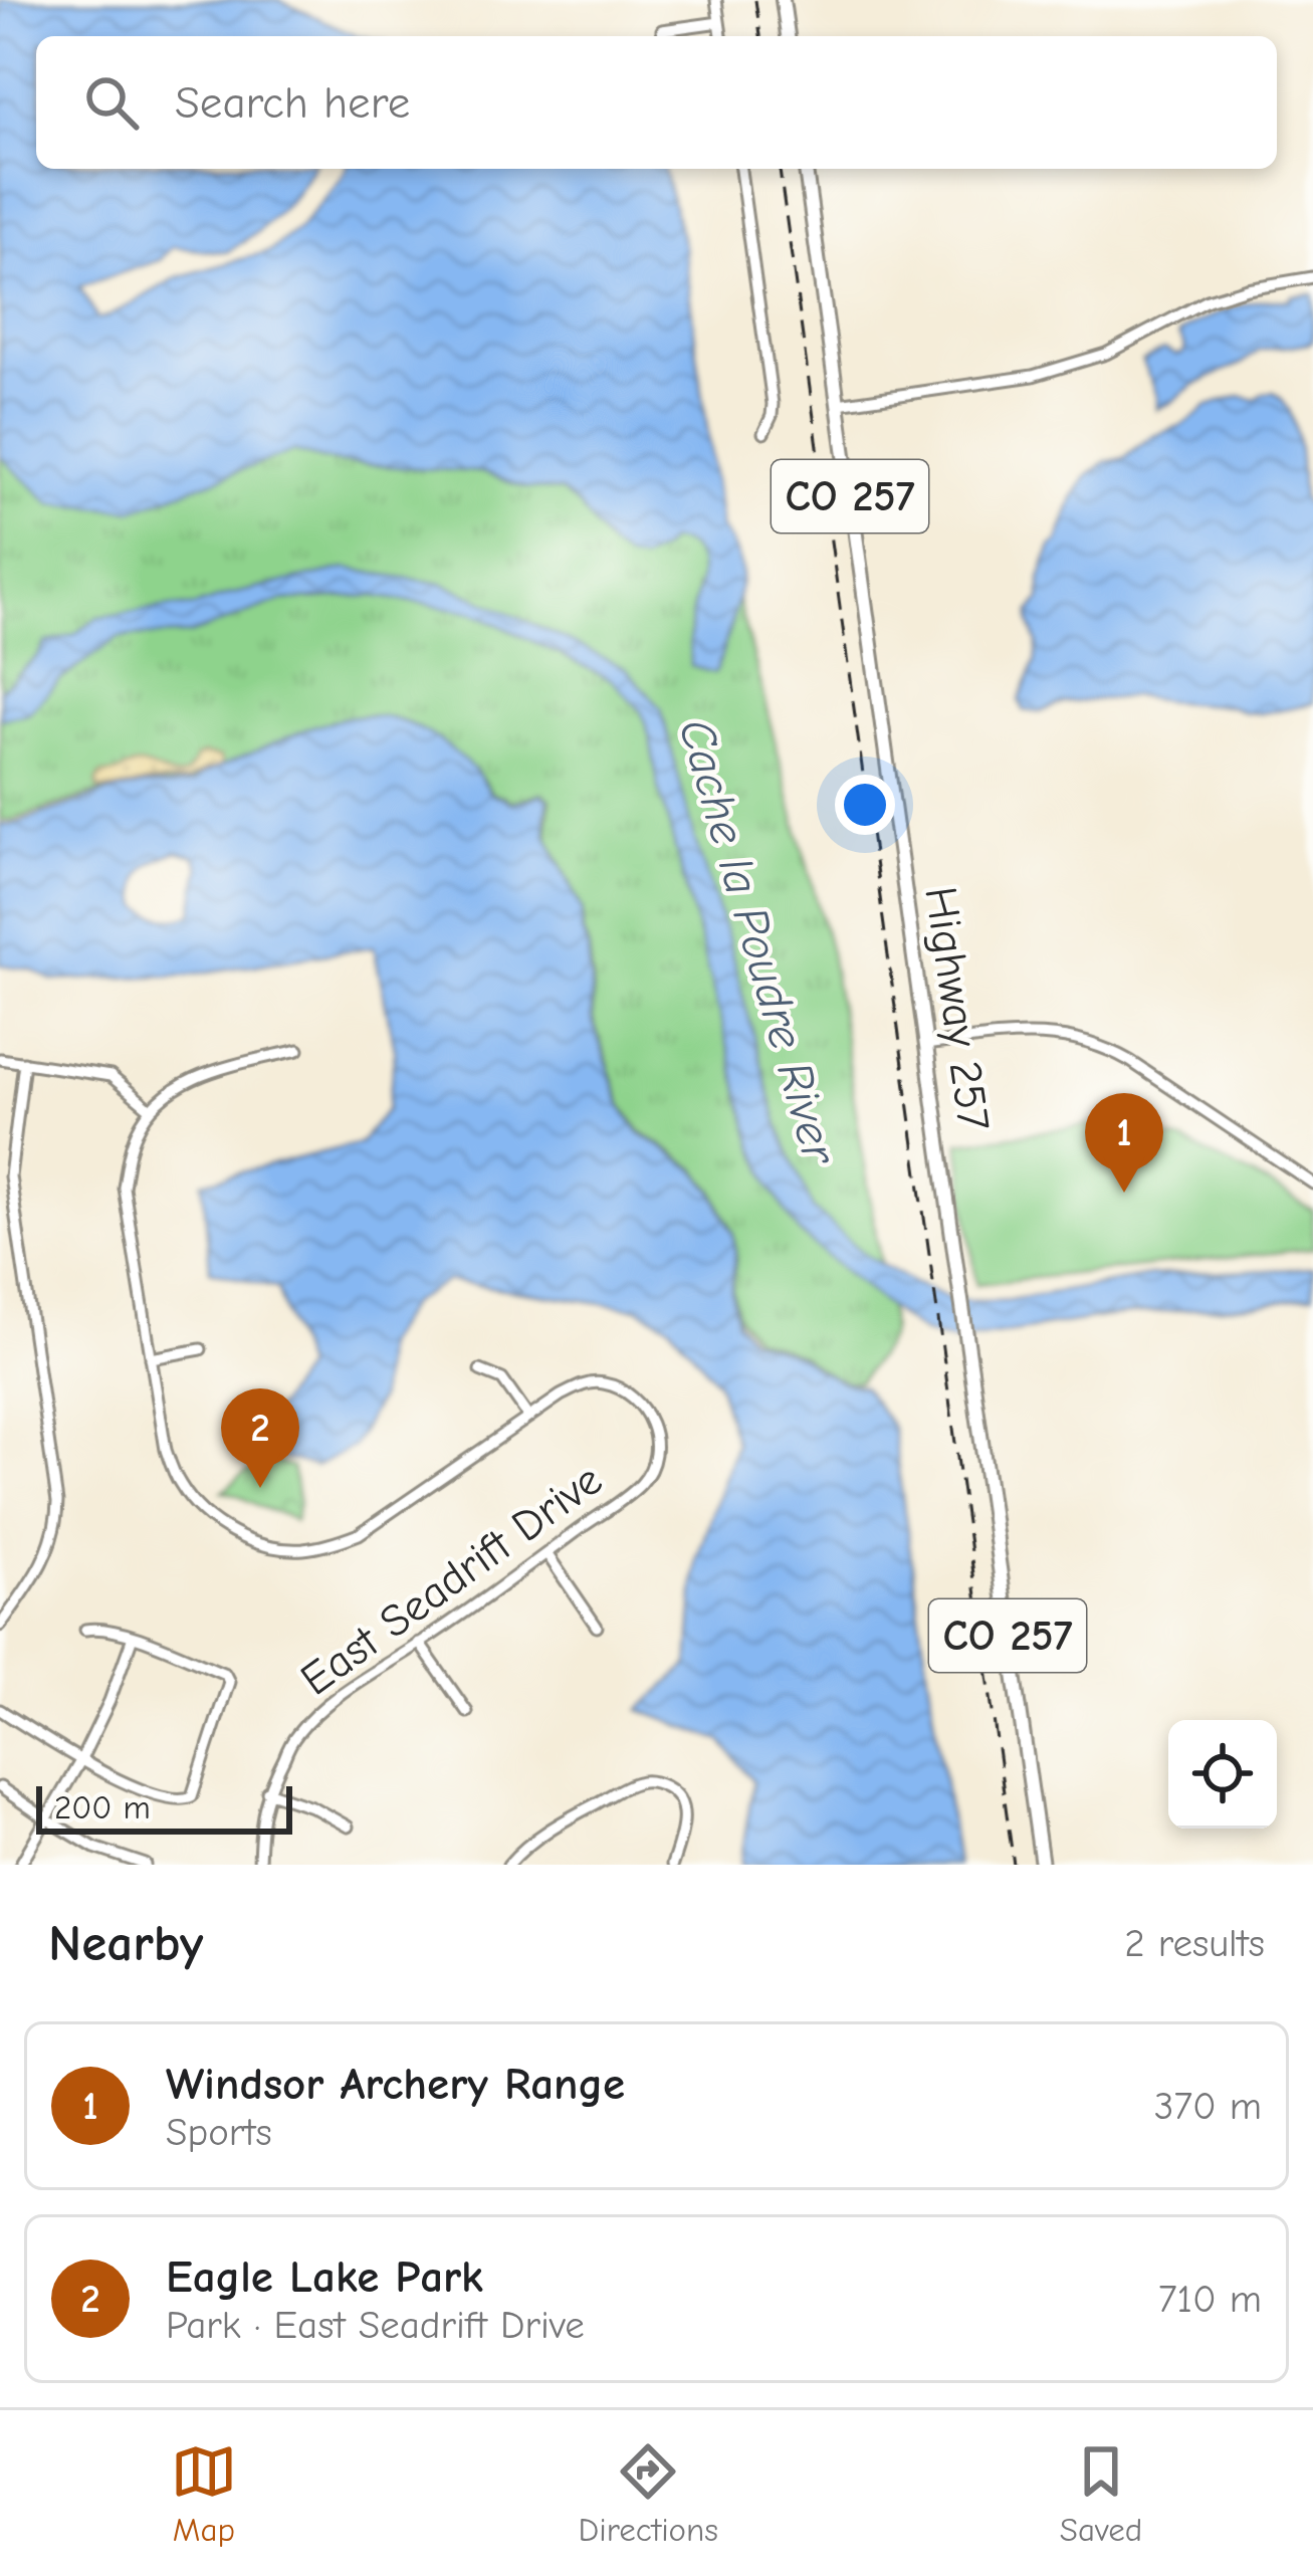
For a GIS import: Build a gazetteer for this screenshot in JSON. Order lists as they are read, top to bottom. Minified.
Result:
{"streets":{"main road":["CO 257","Highway 257"],"street":["East Seadrift Drive"]},"water":["Cache la Poudre River"],"scale_bar":"200 m","page":{"search":"Search here","pins":["1","2"],"scale":"200 m","heading":["Nearby","2 results"],"list":[{"mark":"1","name":"Windsor Archery Range","note":"Sports","value":"370 m"},{"mark":"2","name":"Eagle Lake Park","note":"Park · East Seadrift Drive","value":"710 m"}],"nav":["Map","Directions","Saved"]}}
